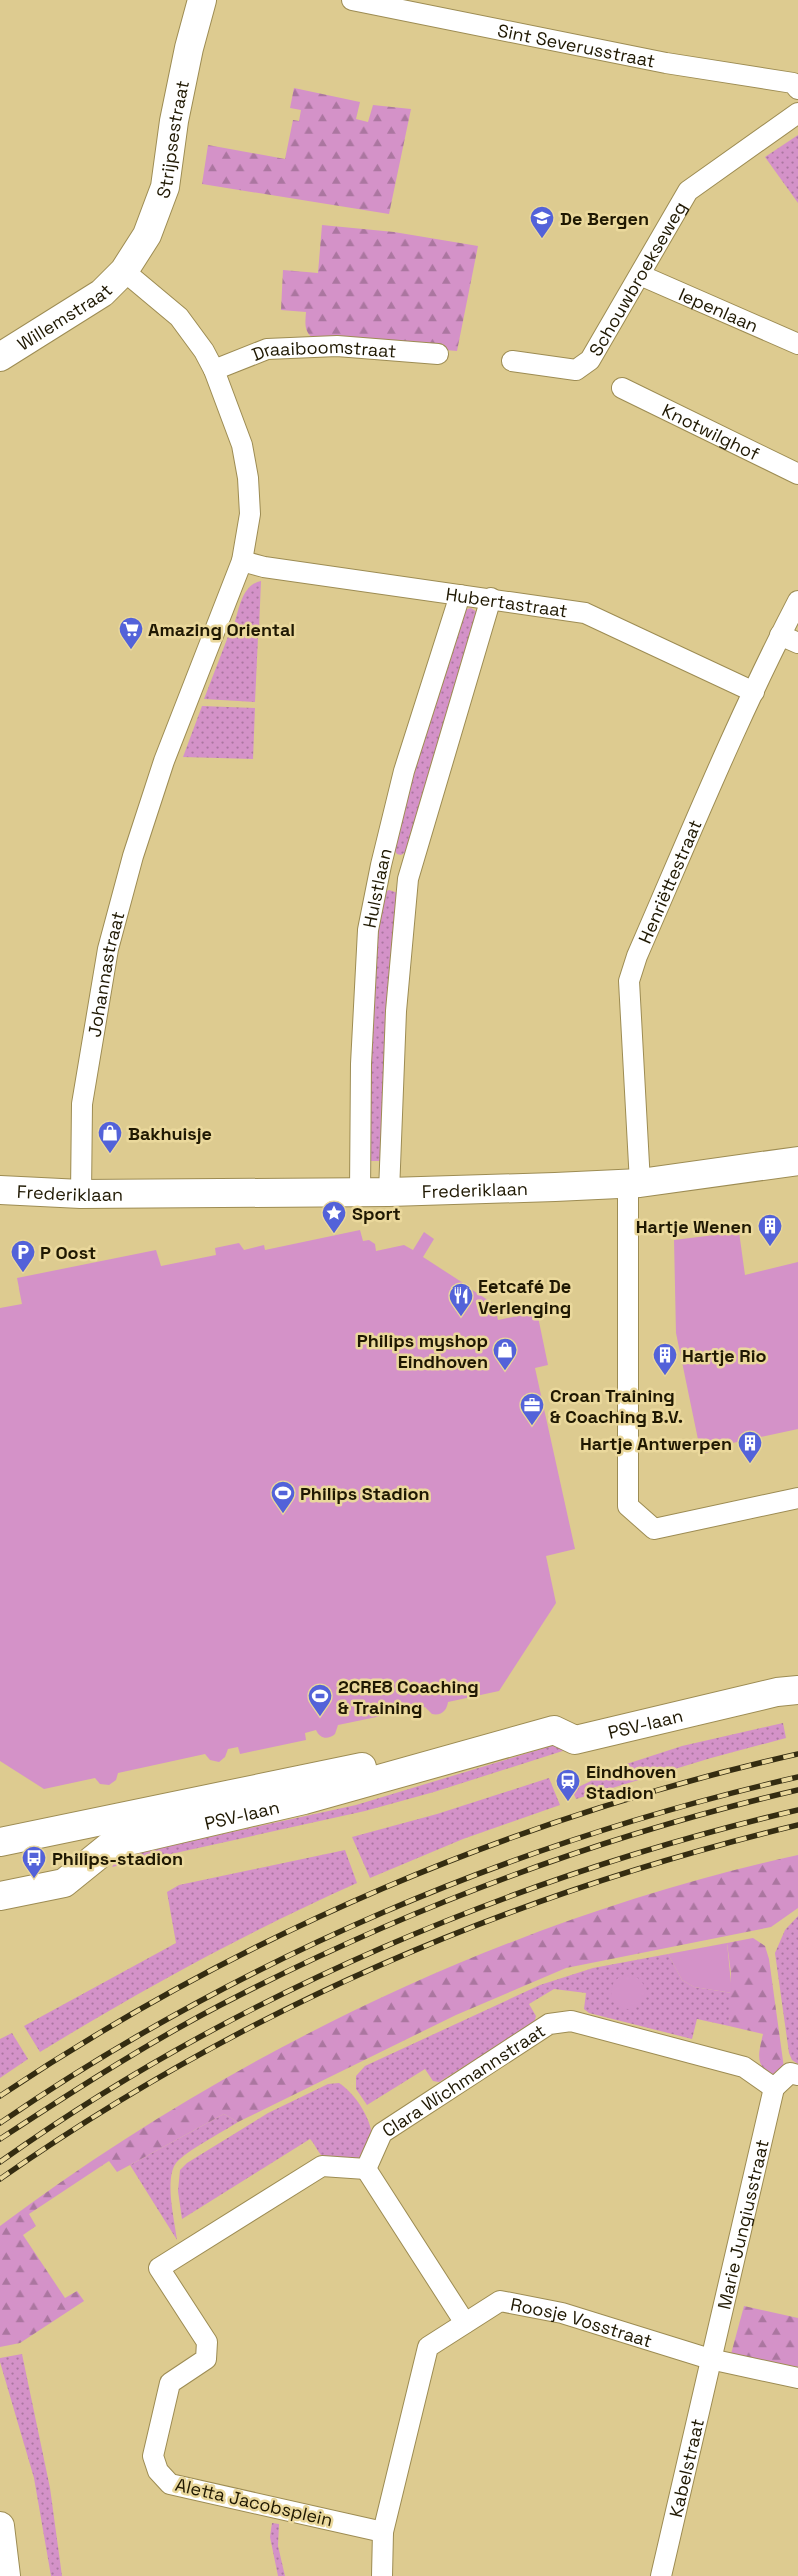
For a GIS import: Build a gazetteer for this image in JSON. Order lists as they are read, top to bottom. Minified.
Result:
{"streets":{"main road":["Strijpsestraat","Willemstraat","Frederiklaan","PSV-laan"],"street":["Sint Severusstraat","Schouwbroekseweg","Iepenlaan","Draaiboomstraat","Knotwilghof","Hubertastraat","Henriëttestraat","Hulstlaan","Johannastraat","Clara Wichmannstraat","Marie Jungiusstraat","Roosje Vosstraat","Kabelstraat","Aletta Jacobsplein"]},"crossings":[["Strijpsestraat","Willemstraat"],["Strijpsestraat","Johannastraat"],["Schouwbroekseweg","Iepenlaan"],["Willemstraat","Johannastraat"],["Draaiboomstraat","Johannastraat"],["Hubertastraat","Henriëttestraat"],["Hubertastraat","Hulstlaan"],["Hubertastraat","Johannastraat"],["Henriëttestraat","Frederiklaan"],["Hulstlaan","Frederiklaan"],["Johannastraat","Frederiklaan"],["Clara Wichmannstraat","Marie Jungiusstraat"],["Clara Wichmannstraat","Aletta Jacobsplein"],["Marie Jungiusstraat","Roosje Vosstraat"],["Marie Jungiusstraat","Kabelstraat"],["Roosje Vosstraat","Kabelstraat"],["Roosje Vosstraat","Aletta Jacobsplein"]],"places":{"school or university":["De Bergen"],"supermarket":["Amazing Oriental"],"shop":["Bakhuisje","Philips myshop Eindhoven"],"place":["Sport"],"building":["Hartje Wenen","Hartje Rio","Hartje Antwerpen"],"parking":["P Oost"],"restaurant":["Eetcafé De Verlenging"],"office":["Croan Training & Coaching B.V."],"sports":["Philips Stadion","2CRE8 Coaching & Training"],"station":["Eindhoven Stadion"],"bus stop":["Philips-stadion"]}}
